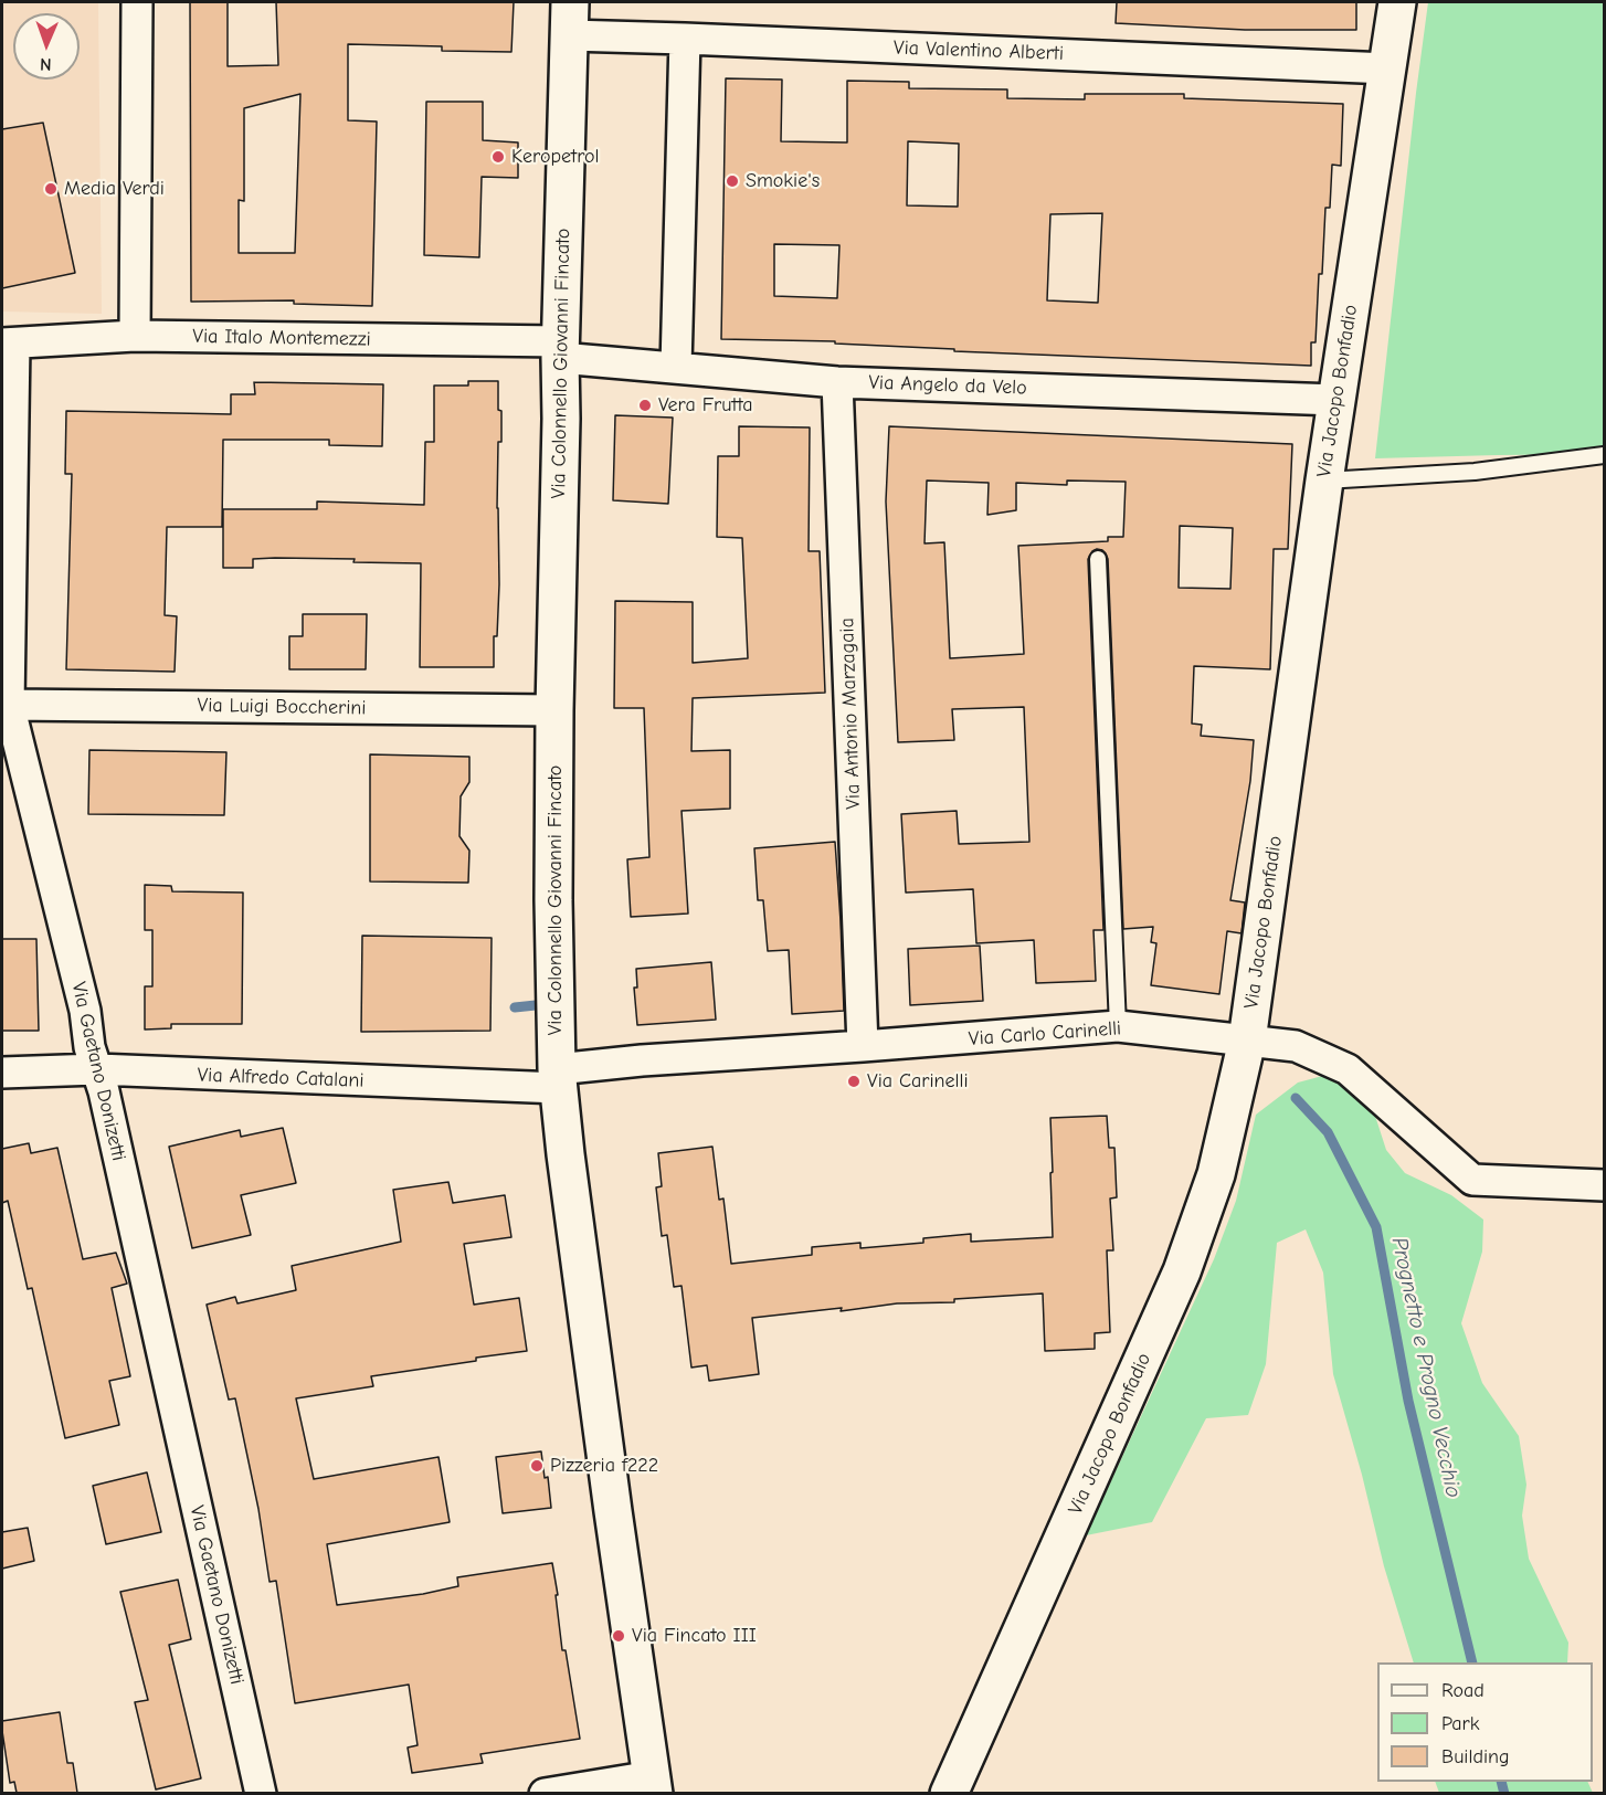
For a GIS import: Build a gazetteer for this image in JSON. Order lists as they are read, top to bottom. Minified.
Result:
{"streets":{"street":["Via Valentino Alberti","Via Italo Montemezzi","Via Colonnello Giovanni Fincato","Via Angelo da Velo","Via Jacopo Bonfadio","Via Luigi Boccherini","Via Antonio Marzagaia","Via Carlo Carinelli","Via Gaetano Donizetti","Via Alfredo Catalani"]},"crossings":[["Via Valentino Alberti","Via Colonnello Giovanni Fincato"],["Via Valentino Alberti","Via Jacopo Bonfadio"],["Via Italo Montemezzi","Via Colonnello Giovanni Fincato"],["Via Italo Montemezzi","Via Angelo da Velo"],["Via Italo Montemezzi","Via Gaetano Donizetti"],["Via Colonnello Giovanni Fincato","Via Angelo da Velo"],["Via Colonnello Giovanni Fincato","Via Luigi Boccherini"],["Via Colonnello Giovanni Fincato","Via Carlo Carinelli"],["Via Colonnello Giovanni Fincato","Via Alfredo Catalani"],["Via Angelo da Velo","Via Jacopo Bonfadio"],["Via Angelo da Velo","Via Antonio Marzagaia"],["Via Jacopo Bonfadio","Via Carlo Carinelli"],["Via Luigi Boccherini","Via Gaetano Donizetti"],["Via Antonio Marzagaia","Via Carlo Carinelli"],["Via Carlo Carinelli","Via Alfredo Catalani"],["Via Gaetano Donizetti","Via Alfredo Catalani"]],"water":["Prognetto e Progno Vecchio"],"places":["Keropetrol","Smokie's","Media Verdi","Vera Frutta","Via Carinelli","Pizzeria f222","Via Fincato III"],"legend":["Road","Park","Building"],"north":"bottom"}
